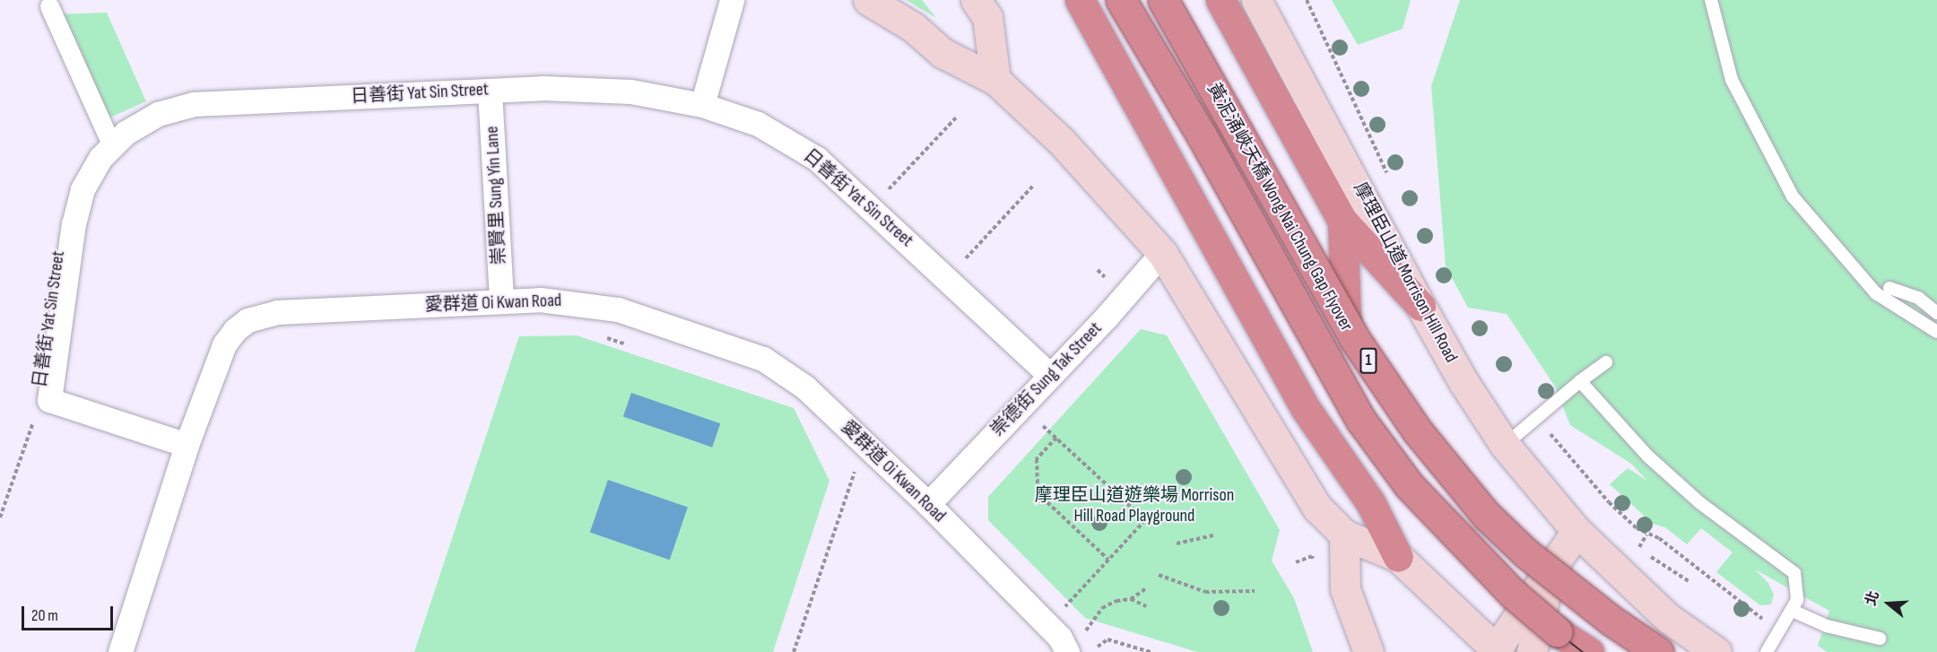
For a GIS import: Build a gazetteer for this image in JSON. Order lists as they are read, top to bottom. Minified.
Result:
{"streets":{"highway":["黃泥涌峽天橋 Wong Nai Chung Gap Flyover","1"],"main road":["摩理臣山道 Morrison Hill Road"],"street":["日善街 Yat Sin Street","崇賢里 Sung Yin Lane","愛群道 Oi Kwan Road","崇德街 Sung Tak Street"]},"crossings":[["日善街 Yat Sin Street","崇賢里 Sung Yin Lane"],["日善街 Yat Sin Street","愛群道 Oi Kwan Road"],["日善街 Yat Sin Street","崇德街 Sung Tak Street"],["崇賢里 Sung Yin Lane","愛群道 Oi Kwan Road"],["愛群道 Oi Kwan Road","崇德街 Sung Tak Street"]],"parks":["摩理臣山道遊樂場 Morrison Hill Road Playground"],"scale_bar":"20 m","north":"left"}
